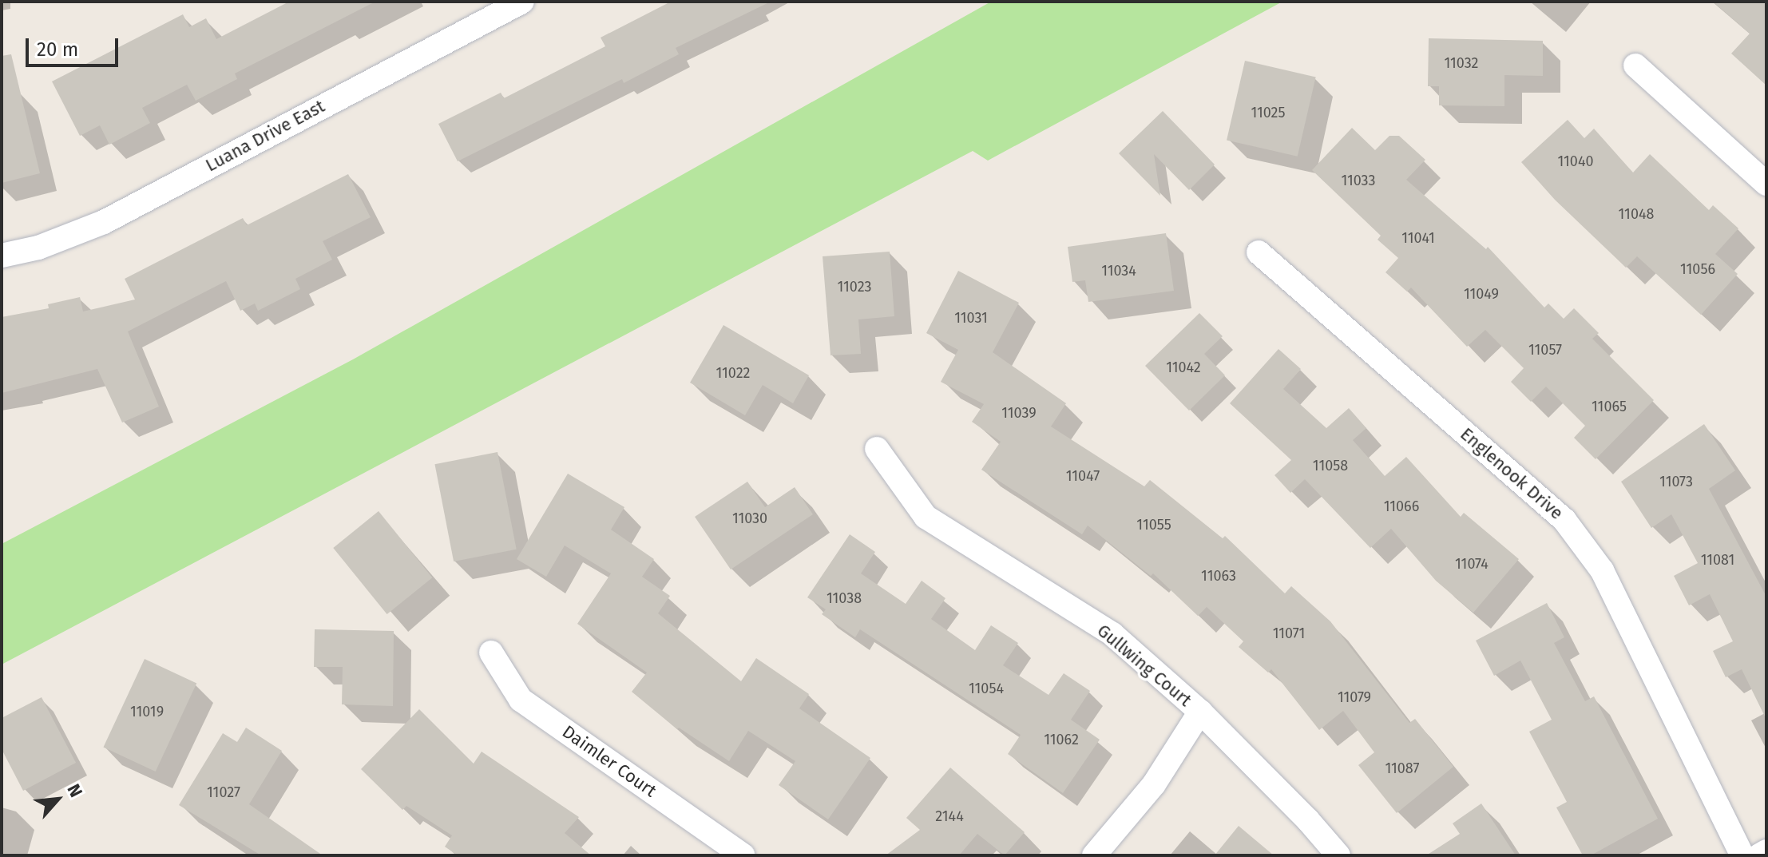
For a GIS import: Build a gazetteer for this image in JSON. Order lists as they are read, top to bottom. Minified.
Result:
{"streets":{"street":["Luana Drive East","Englenook Drive","Gullwing Court","Daimler Court"]},"house_numbers":["11032","11025","11040","11033","11048","11041","11056","11034","11023","11049","11031","11057","11042","11022","11065","11039","11058","11047","11073","11066","11030","11055","11081","11074","11063","11038","11071","11054","11079","11019","11062","11087","11027","2144"],"scale_bar":"20 m","north":"top right"}
